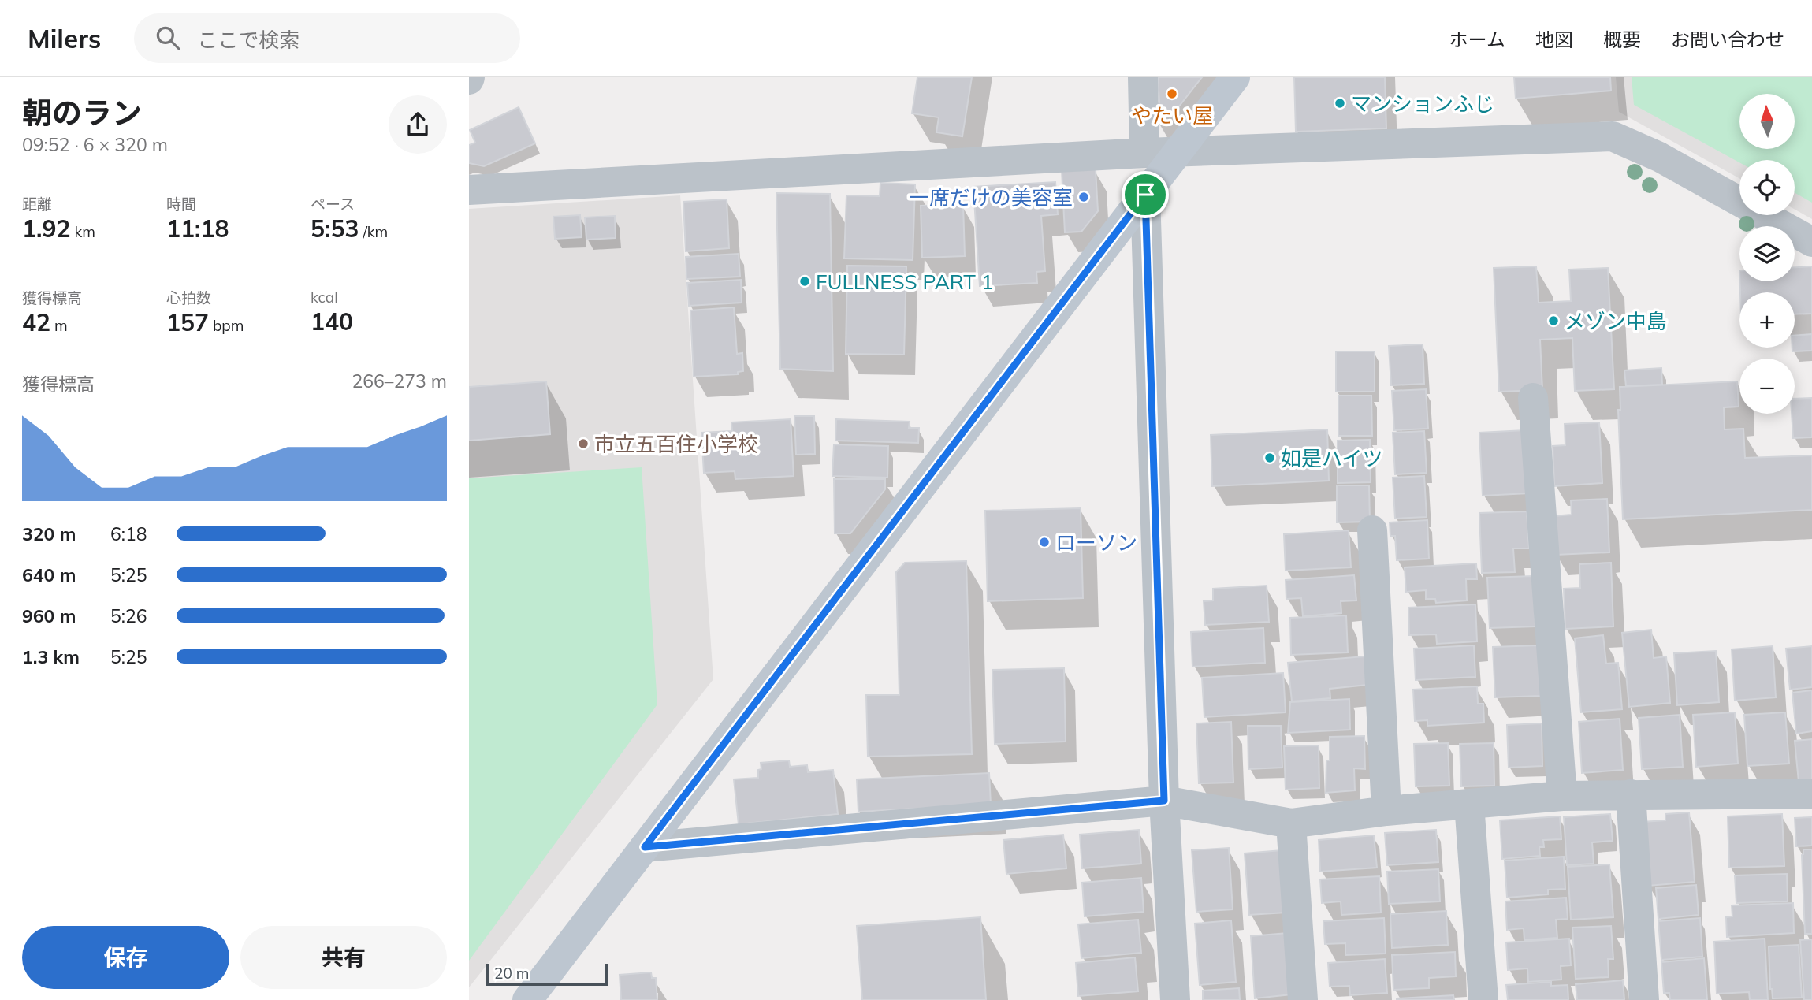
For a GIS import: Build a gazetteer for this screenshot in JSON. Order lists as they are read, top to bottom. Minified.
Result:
{"places":["やたい屋","マンションふじ","一席だけの美容室","FULLNESS PART 1","メゾン中島","市立五百住小学校","如是ハイツ","ローソン"],"scale_bar":"20 m","north":"top","page":{"header":"Milers","search":"ここで検索","nav":["ホーム","地図","概要","お問い合わせ"],"heading":["朝のラン","09:52 · 6 × 320 m"],"map_buttons":["+","−"],"stats":[["距離","1.92 km"],["時間","11:18"],["ペース","5:53 /km"],["獲得標高","42 m"],["心拍数","157 bpm"],["kcal","140"]],"chart":["獲得標高","266–273 m"],"list":[{"name":"320 m","note":"6:18"},{"name":"640 m","note":"5:25"},{"name":"960 m","note":"5:26"},{"name":"1.3 km","note":"5:25"}],"buttons":["保存","共有"],"scale":"20 m"}}
